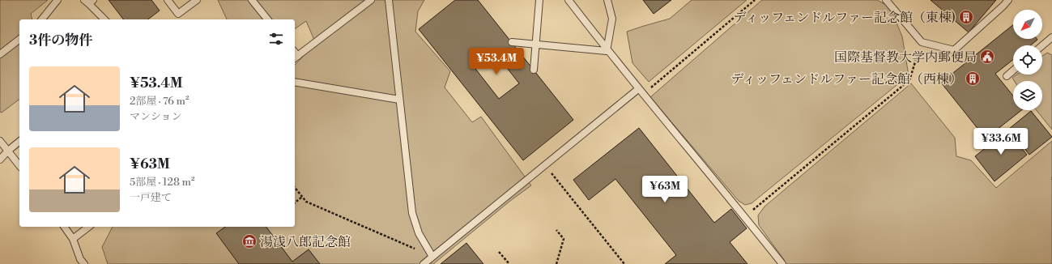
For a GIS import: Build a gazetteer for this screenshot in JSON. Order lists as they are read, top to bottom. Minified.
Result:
{"places":{"building":["ディッフェンドルファー記念館（東棟)","ディッフェンドルファー記念館（西棟）"],"public building":["国際基督教大学内郵便局"],"museum":["湯浅八郎記念館"]},"north":"bottom left","page":{"heading":"3件の物件","price":["¥53.4M","¥33.6M","¥63M"],"list":[{"name":"¥53.4M","note":"2部屋 · 76 m² · マンション"},{"name":"¥63M","note":"5部屋 · 128 m² · 一戸建て"}]}}
